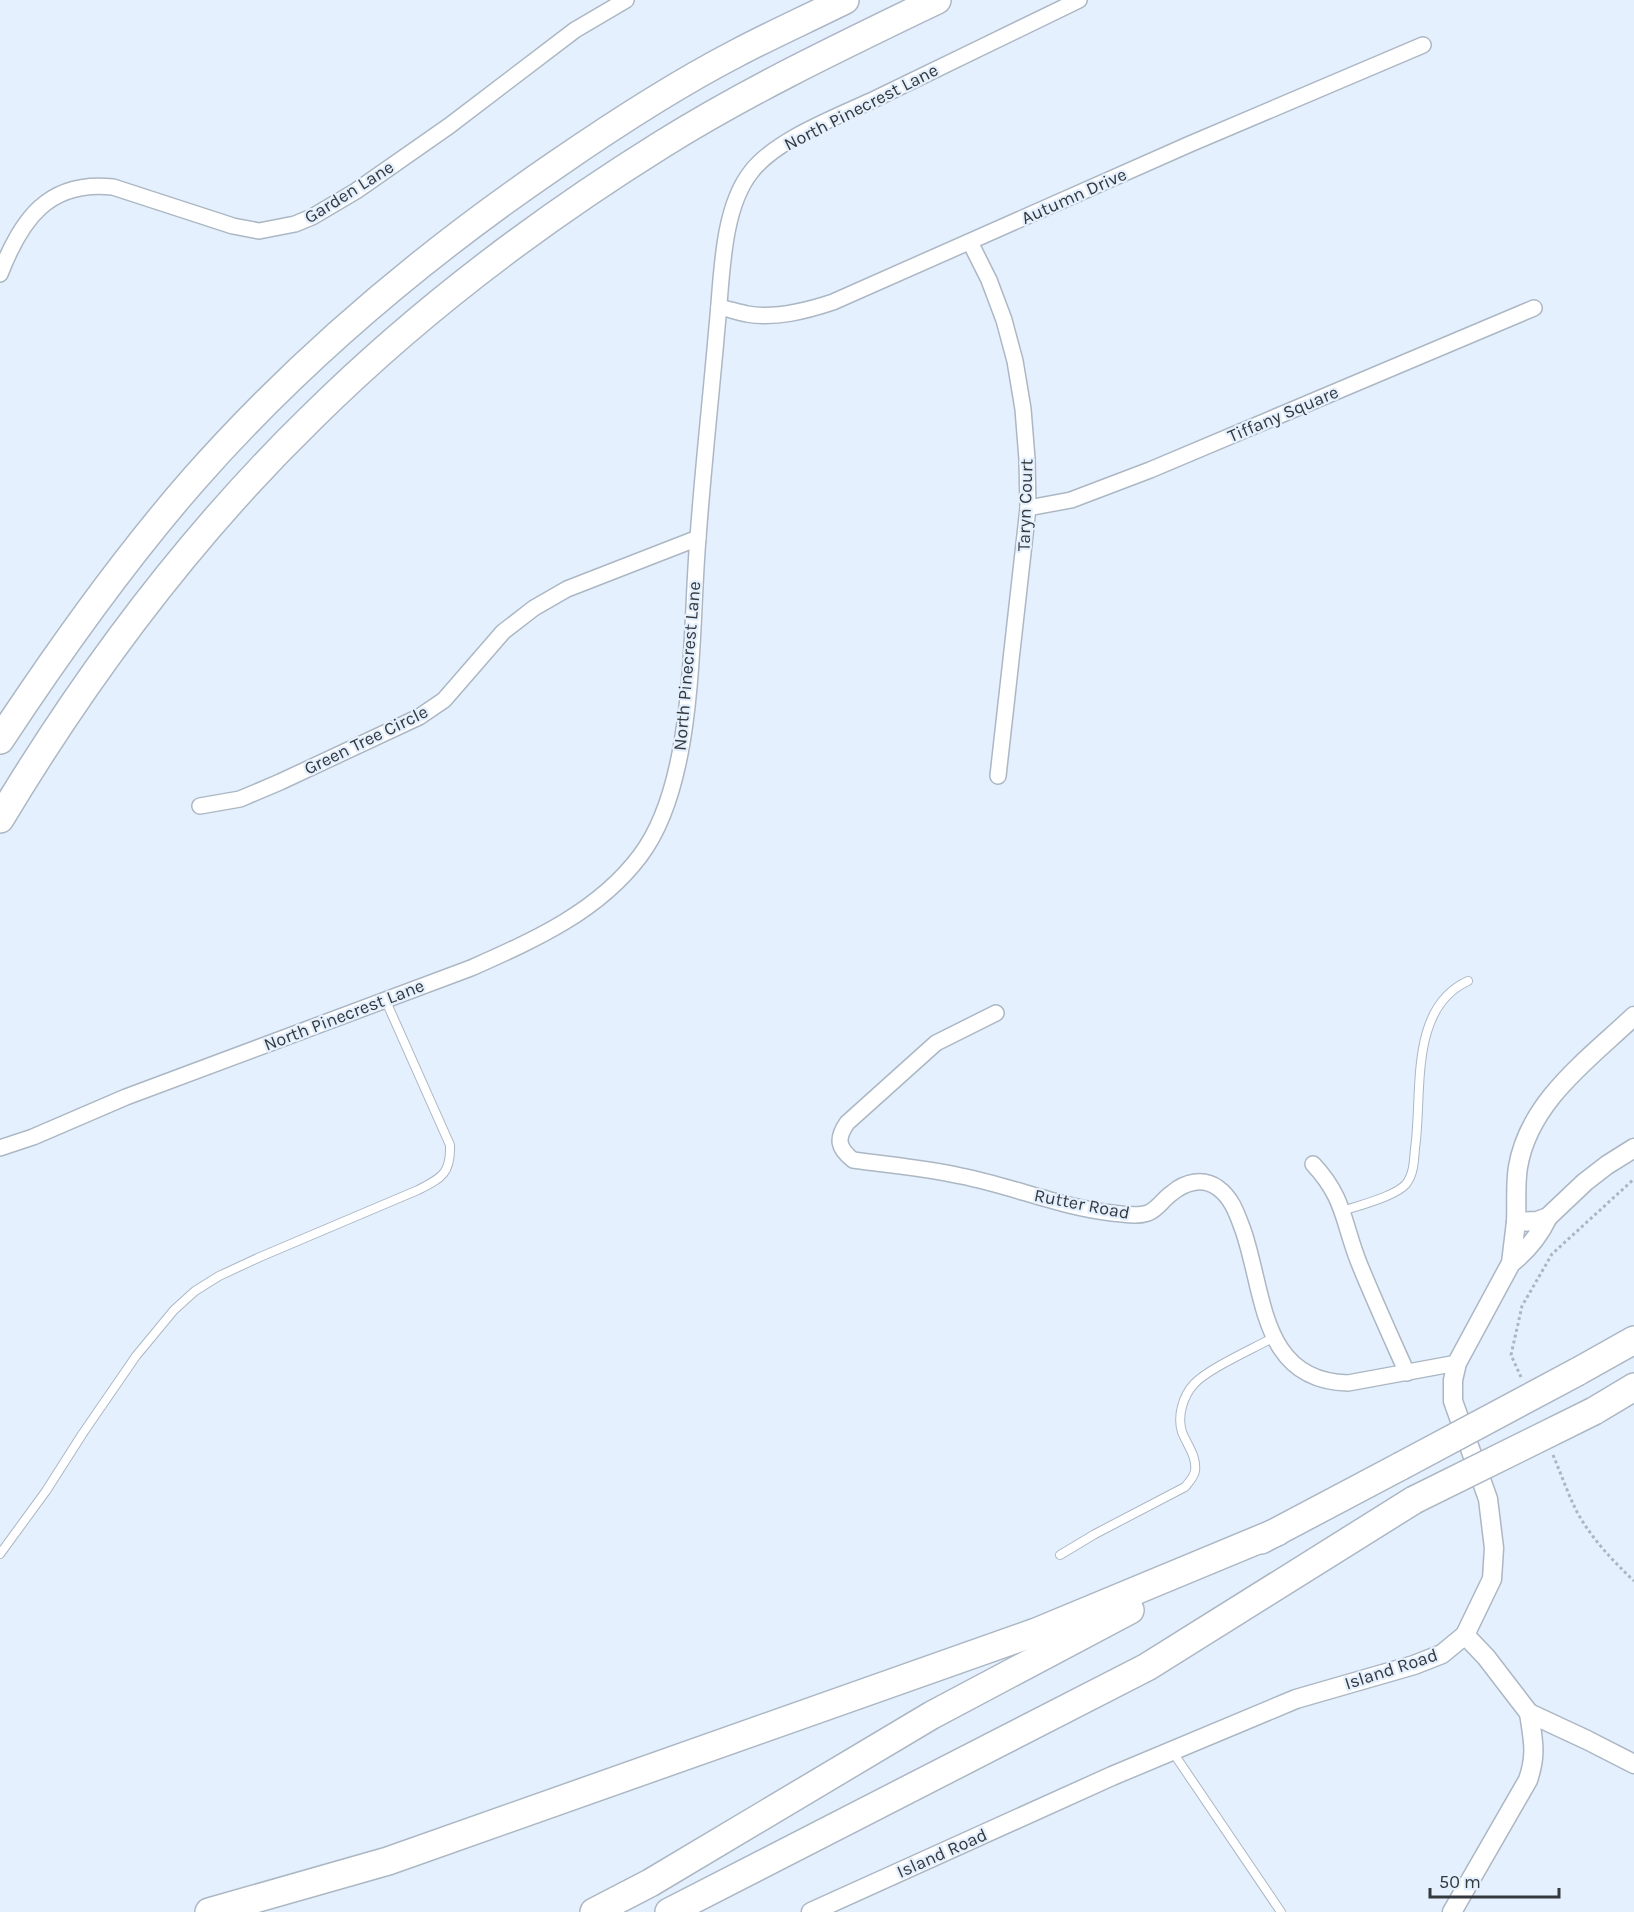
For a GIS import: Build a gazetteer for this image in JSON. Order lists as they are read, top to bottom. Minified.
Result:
{"streets":{"street":["North Pinecrest Lane","Garden Lane","Autumn Drive","Tiffany Square","Taryn Court","Green Tree Circle","Rutter Road","Island Road"]},"crossings":[["North Pinecrest Lane","Autumn Drive"],["North Pinecrest Lane","Green Tree Circle"],["Autumn Drive","Taryn Court"],["Tiffany Square","Taryn Court"],["Rutter Road","Island Road"]],"scale_bar":"50 m"}
